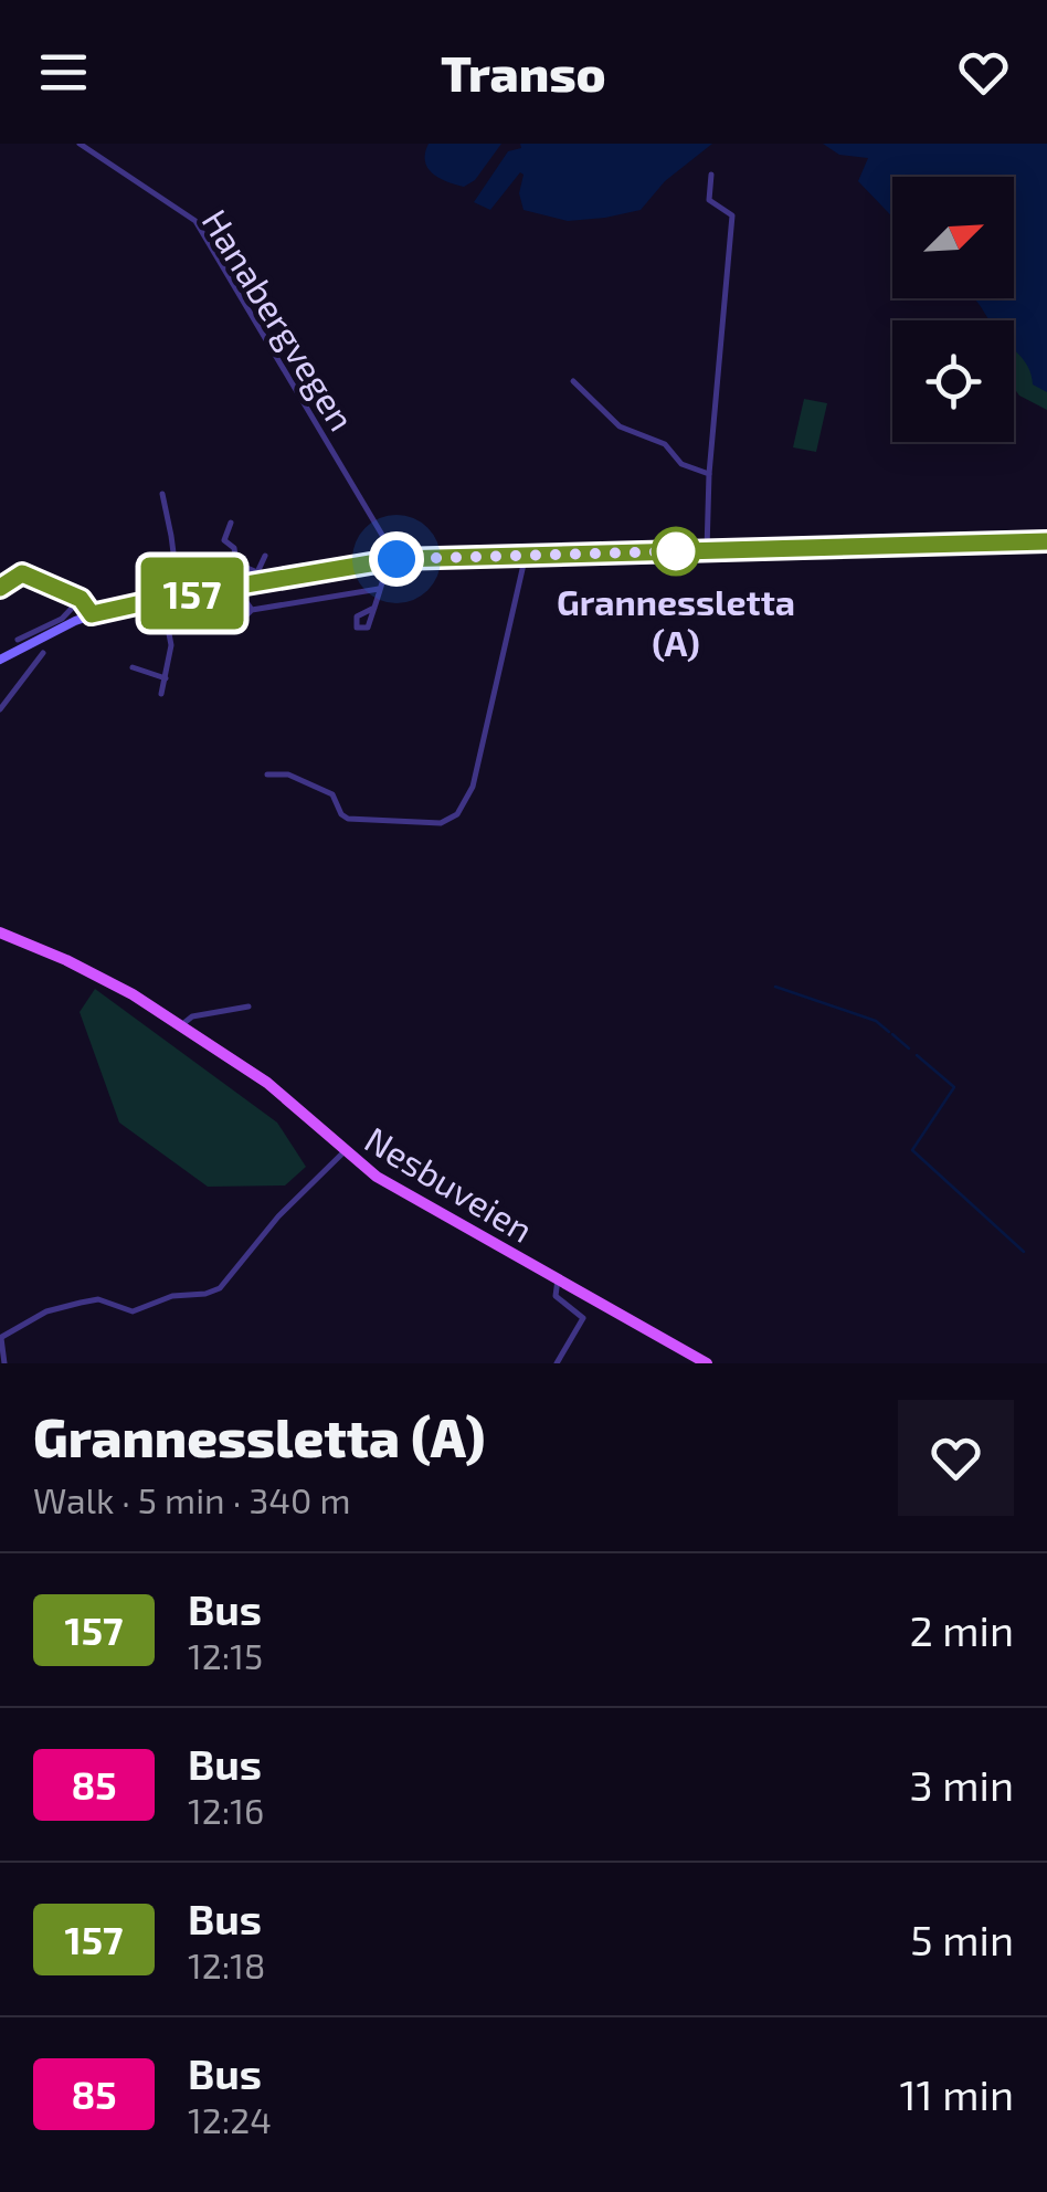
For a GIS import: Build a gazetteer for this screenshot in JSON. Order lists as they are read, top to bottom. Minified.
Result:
{"streets":{"main road":["Nesbuveien"],"street":["Hanabergvegen"]},"places":["Grannessletta (A)"],"lines":["bus line 157"],"north":"top right","page":{"header":"Transo","on_map":"157","heading":["Grannessletta (A)","Walk · 5 min · 340 m"],"list":[{"mark":"157","name":"Bus","note":"12:15","value":"2 min"},{"mark":"85","name":"Bus","note":"12:16","value":"3 min"},{"mark":"157","name":"Bus","note":"12:18","value":"5 min"},{"mark":"85","name":"Bus","note":"12:24","value":"11 min"}]}}
